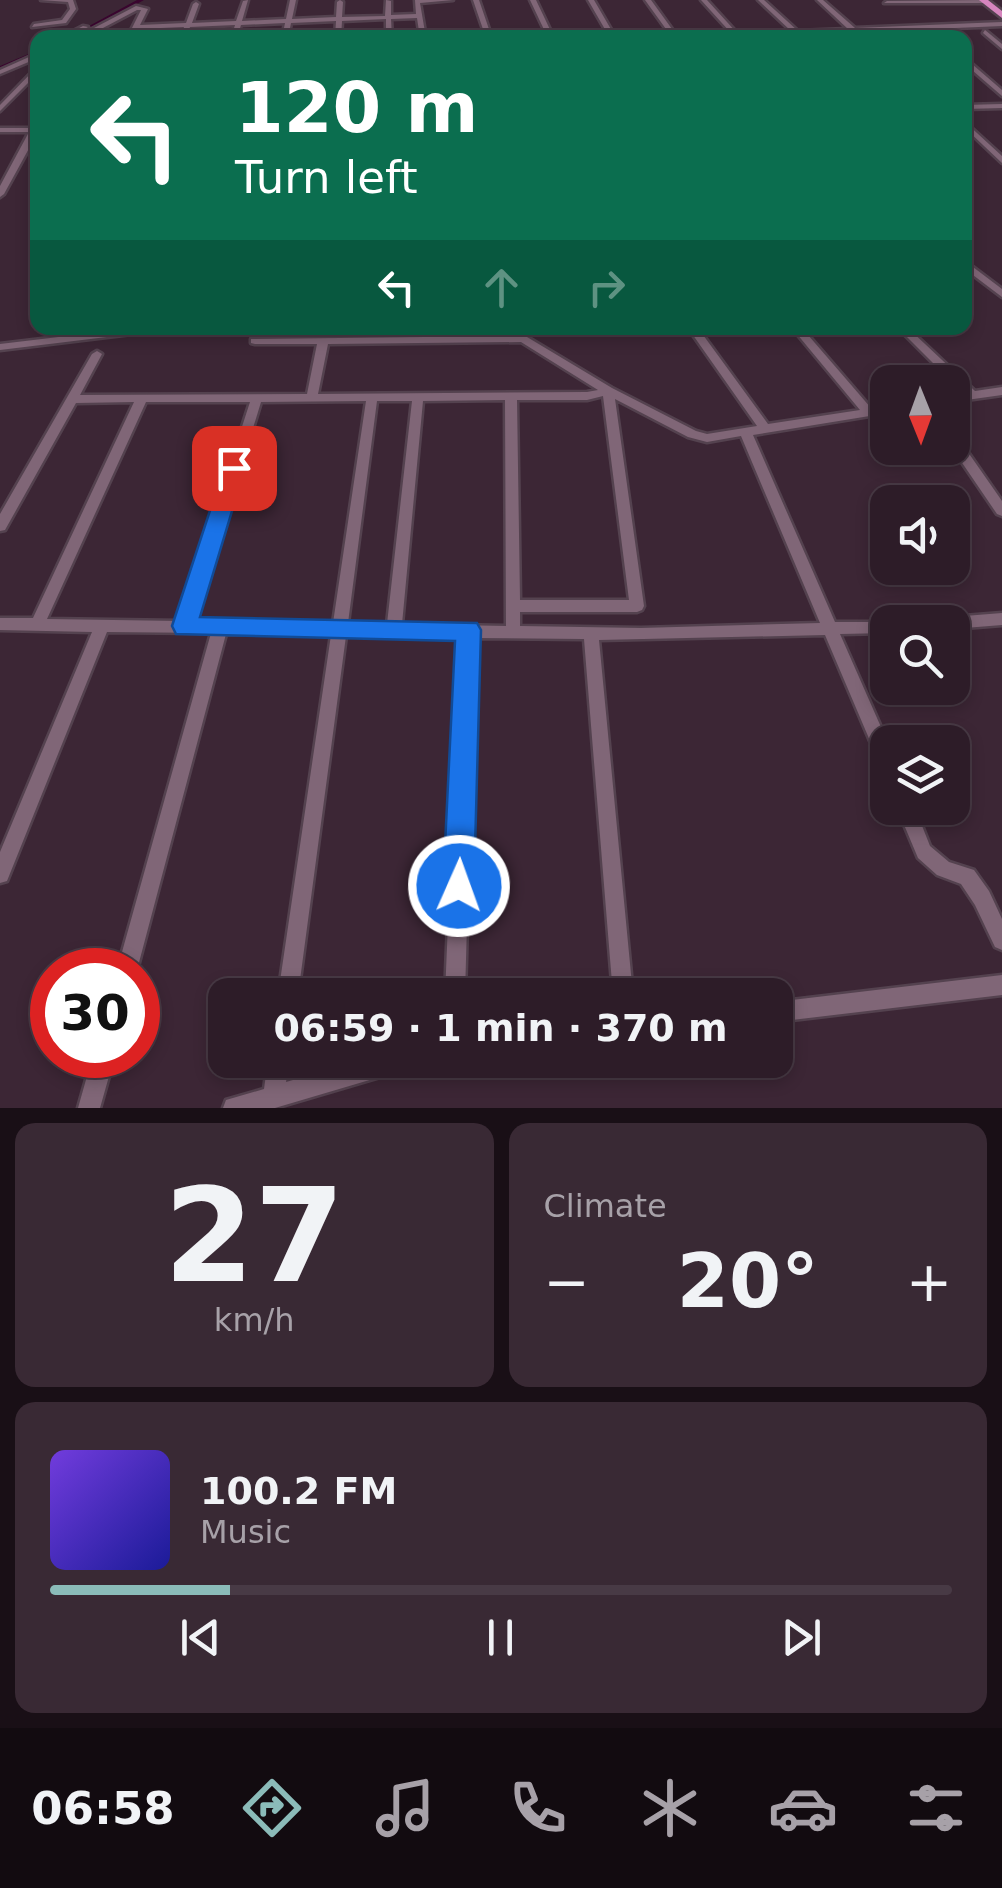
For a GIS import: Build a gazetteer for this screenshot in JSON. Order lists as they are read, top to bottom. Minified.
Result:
{"north":"bottom","page":{"turn":["120 m","Turn left"],"limit":"30","trip":"06:59 · 1 min · 370 m","tile":[["27","km/h"],"Climate"],"heat":["−","20°","+"],"song":["100.2 FM","Music"],"tabs":"06:58"}}
